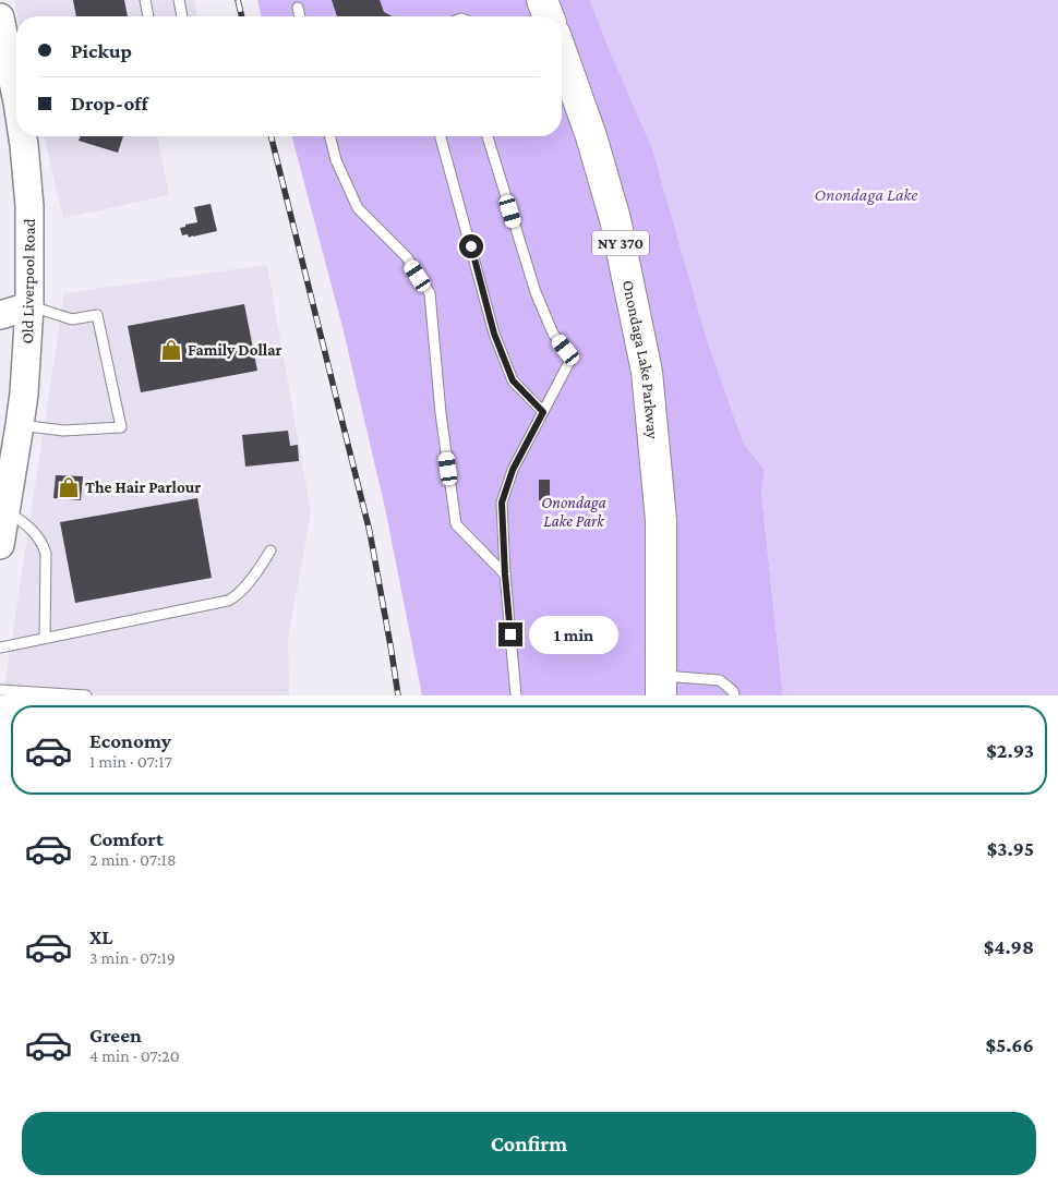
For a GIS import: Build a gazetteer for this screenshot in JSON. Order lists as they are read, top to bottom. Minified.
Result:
{"streets":{"main road":["NY 370","Old Liverpool Road","Onondaga Lake Parkway"]},"water":["Onondaga Lake"],"parks":["Onondaga Lake Park"],"places":{"shop":["Family Dollar","The Hair Parlour"]},"page":{"banner":["Pickup","Drop-off"],"bubble":"1 min","list":[{"name":"Economy","note":"1 min · 07:17","value":"$2.93"},{"name":"Comfort","note":"2 min · 07:18","value":"$3.95"},{"name":"XL","note":"3 min · 07:19","value":"$4.98"},{"name":"Green","note":"4 min · 07:20","value":"$5.66"}],"buttons":"Confirm"}}
